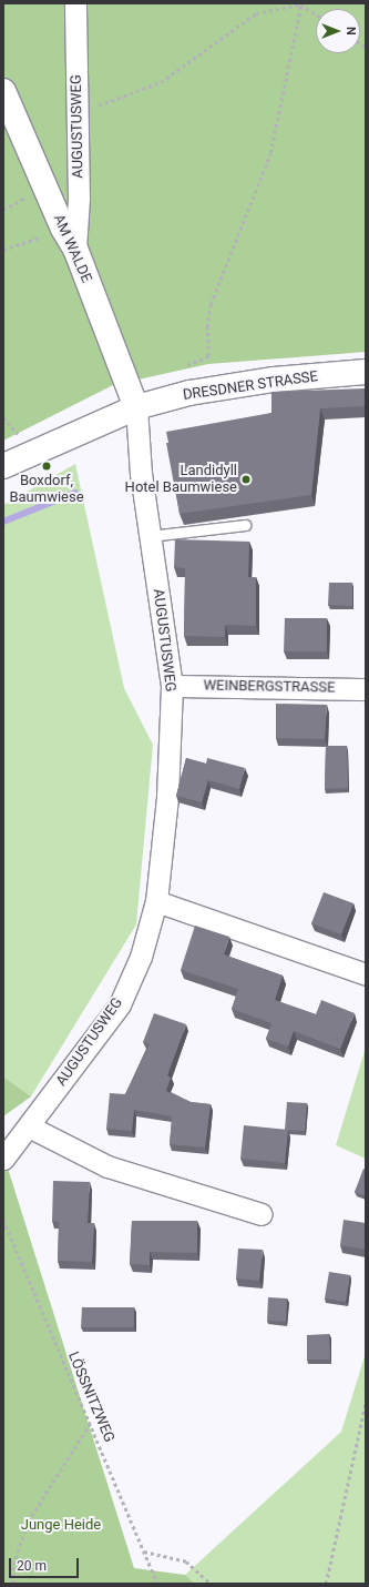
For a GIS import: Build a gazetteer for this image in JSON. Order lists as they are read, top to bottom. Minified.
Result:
{"streets":{"main road":["AM WALDE","DRESDNER STRASSE"],"street":["AUGUSTUSWEG","WEINBERGSTRASSE"],"path":["LÖSSNITZWEG"]},"crossings":[["AUGUSTUSWEG","AM WALDE"],["AUGUSTUSWEG","DRESDNER STRASSE"],["AUGUSTUSWEG","WEINBERGSTRASSE"],["AM WALDE","DRESDNER STRASSE"]],"parks":["Junge Heide"],"places":["Boxdorf, Baumwiese","Landidyll Hotel Baumwiese"],"scale_bar":"20 m","north":"right"}
